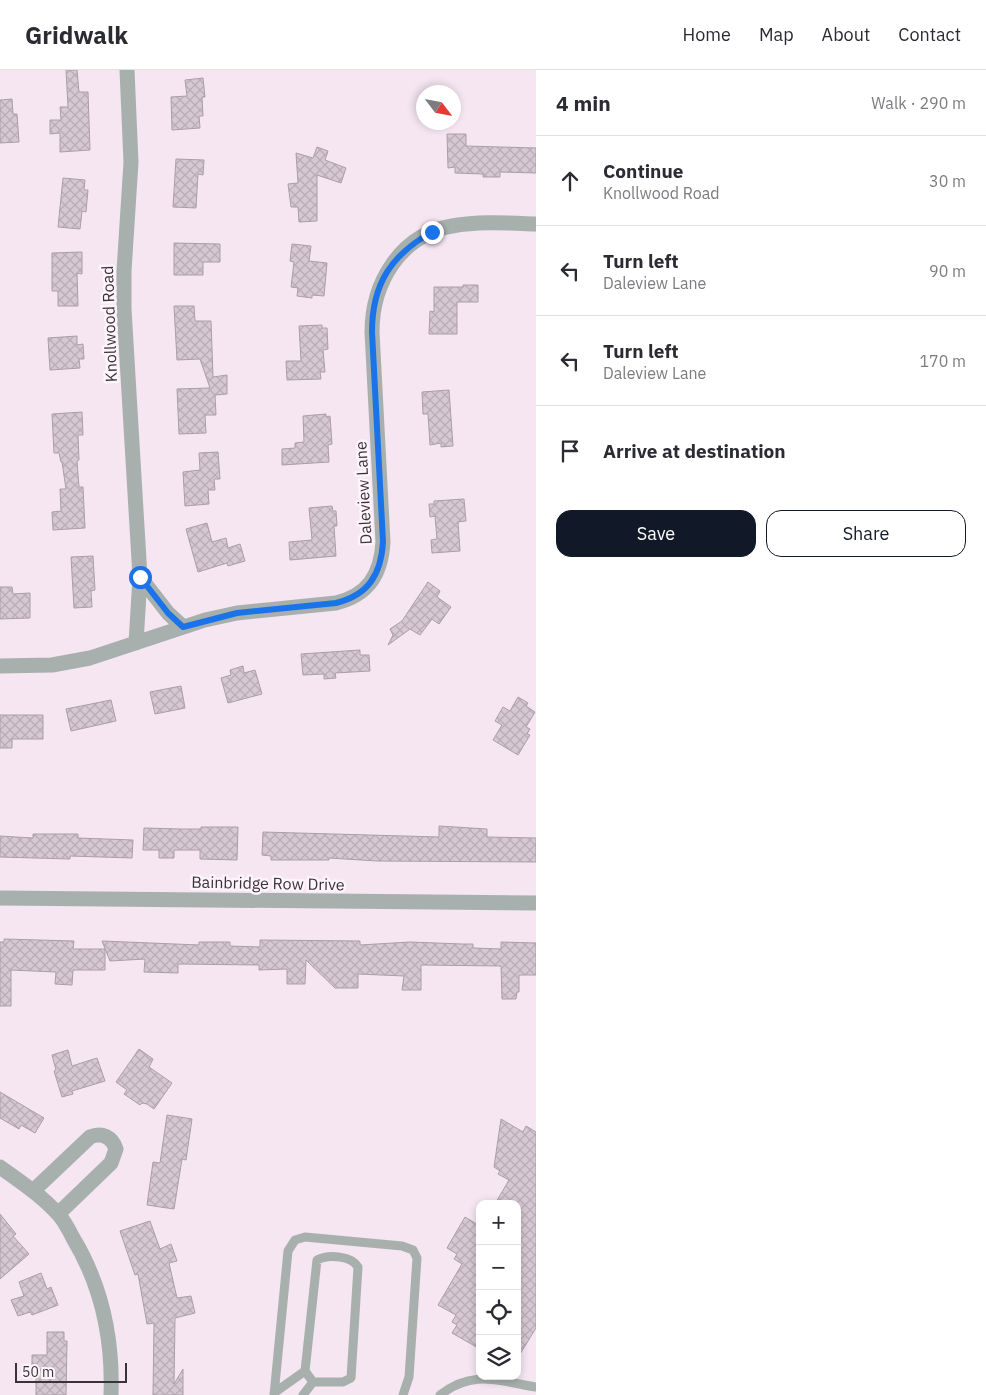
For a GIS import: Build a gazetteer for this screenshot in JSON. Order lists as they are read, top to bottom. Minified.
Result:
{"streets":{"street":["Knollwood Road","Daleview Lane","Bainbridge Row Drive"]},"crossings":[["Knollwood Road","Daleview Lane"]],"scale_bar":"50 m","north":"bottom right","page":{"header":"Gridwalk","nav":["Home","Map","About","Contact"],"heading":["4 min","Walk · 290 m"],"list":[["Continue","Knollwood Road","30 m"],["Turn left","Daleview Lane","90 m"],["Turn left","Daleview Lane","170 m"],"Arrive at destination"],"buttons":["Save","Share"],"map_buttons":["+","−"],"scale":"50 m"}}
